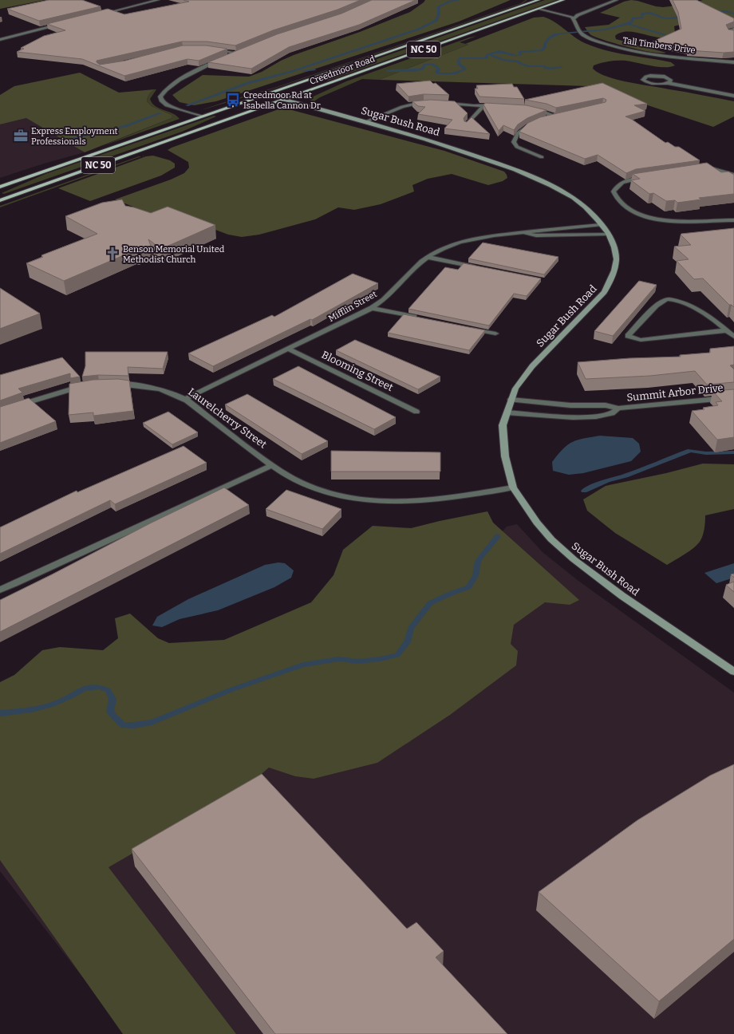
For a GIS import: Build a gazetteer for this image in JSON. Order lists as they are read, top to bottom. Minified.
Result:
{"streets":{"main road":["NC 50","Creedmoor Road"],"street":["Tall Timbers Drive","Sugar Bush Road","Mifflin Street","Blooming Street","Summit Arbor Drive","Laurelcherry Street"]},"crossings":[["Creedmoor Road","Sugar Bush Road"],["Sugar Bush Road","Mifflin Street"],["Sugar Bush Road","Summit Arbor Drive"],["Sugar Bush Road","Laurelcherry Street"],["Mifflin Street","Blooming Street"],["Mifflin Street","Laurelcherry Street"]],"places":{"bus stop":["Creedmoor Rd at Isabella Cannon Dr"],"office":["Express Employment Professionals"],"church":["Benson Memorial United Methodist Church"]}}
